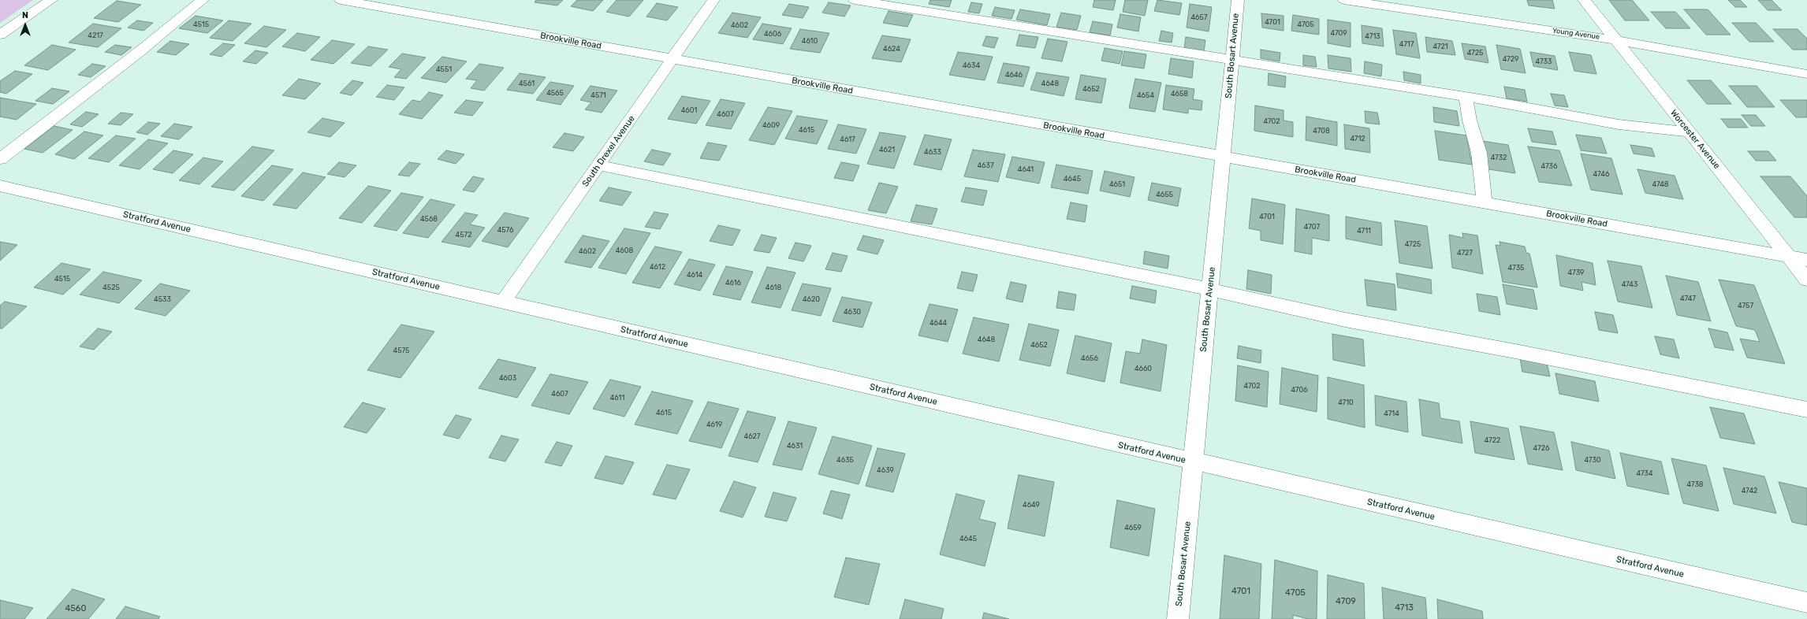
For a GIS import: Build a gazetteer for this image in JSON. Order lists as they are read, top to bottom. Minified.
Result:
{"streets":{"street":["Young Avenue","Brookville Road","South Bosart Avenue","Worcester Avenue","South Drexel Avenue","Stratford Avenue"]},"crossings":[["Young Avenue","Worcester Avenue"],["Brookville Road","South Bosart Avenue"],["Brookville Road","Worcester Avenue"],["Brookville Road","South Drexel Avenue"],["South Bosart Avenue","Stratford Avenue"],["South Drexel Avenue","Stratford Avenue"]],"house_numbers":["4657","4701","4515","4705","4602","4709","4606","4217","4713","4610","4717","4721","4624","4725","4729","4733","4634","4551","4646","4561","4648","4652","4565","4658","4571","4654","4601","4607","4702","4609","4615","4708","4712","4617","4621","4633","4732","4637","4736","4641","4746","4645","4651","4748","4655","4701","4568","4707","4576","4711","4572","4725","4608","4602","4727","4612","4735","4739","4614","4515","4616","4743","4525","4618","4747","4533","4620","4757","4630","4644","4648","4652","4575","4656","4660","4603","4702","4706","4607","4611","4710","4615","4714","4619","4627","4722","4631","4726","4635","4730","4639","4734","4738","4742","4649","4659","4645","4701","4705","4709","4713","4560"],"north":"top"}
